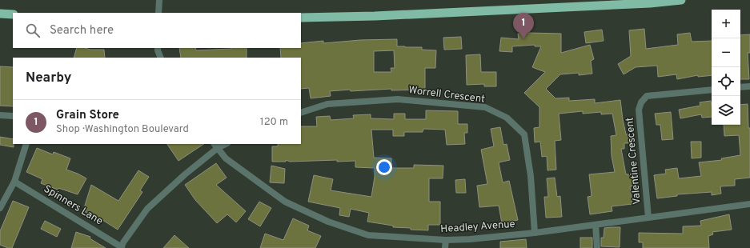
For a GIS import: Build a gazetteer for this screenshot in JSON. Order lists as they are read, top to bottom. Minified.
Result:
{"streets":{"street":["Worrell Crescent","Valentine Crescent","Spinners Lane","Headley Avenue"]},"crossings":[["Worrell Crescent","Headley Avenue"],["Valentine Crescent","Headley Avenue"]],"page":{"map_buttons":["+","−"],"pins":"1","search":"Search here","heading":"Nearby","list":[{"mark":"1","name":"Grain Store","note":"Shop · Washington Boulevard","value":"120 m"}]}}
